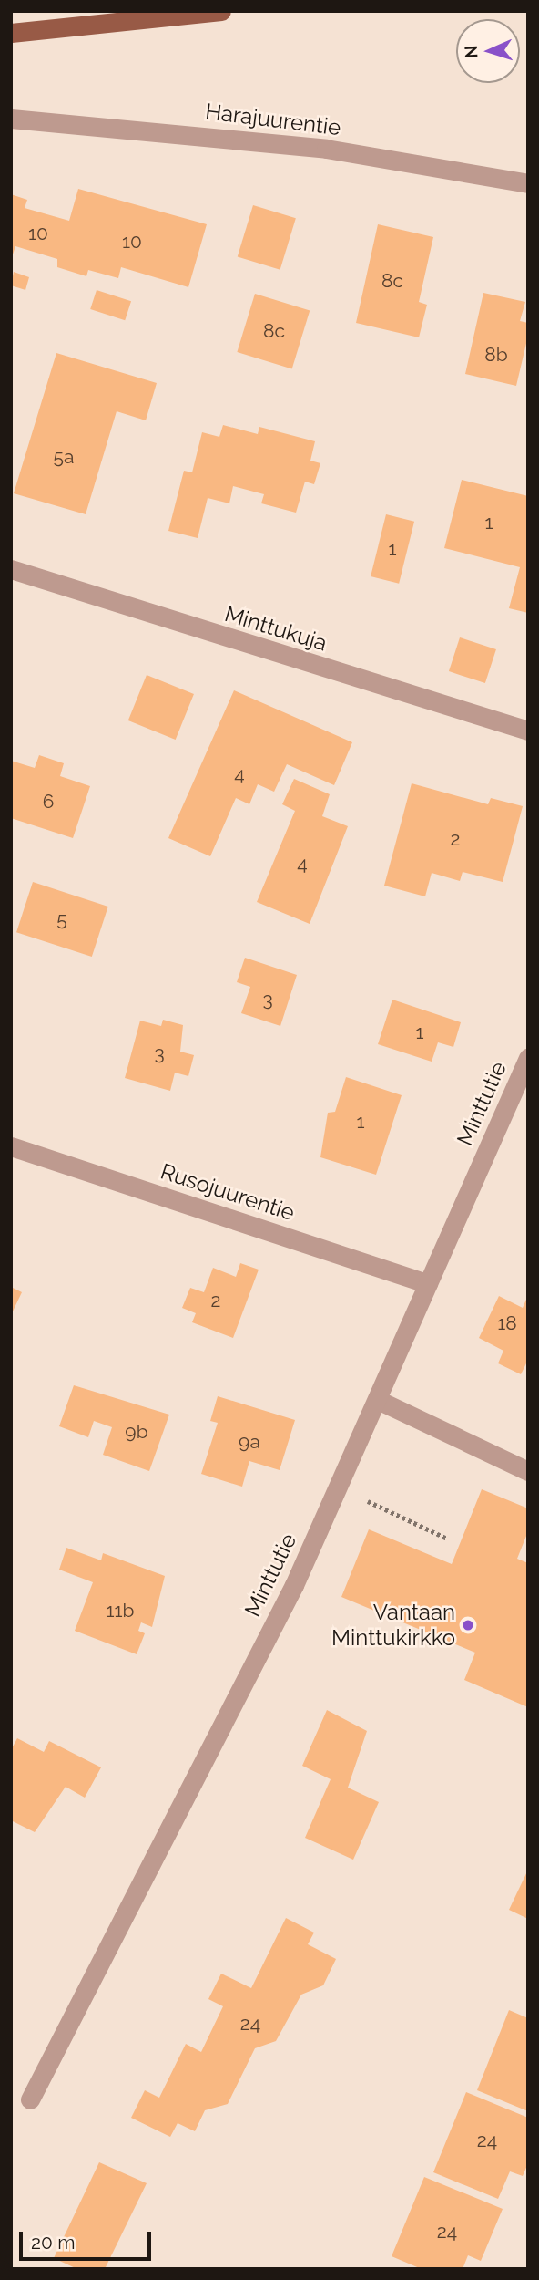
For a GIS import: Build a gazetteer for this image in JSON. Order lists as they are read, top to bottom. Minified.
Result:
{"streets":{"street":["Harajuurentie","Minttukuja","Minttutie","Rusojuurentie"]},"crossings":[["Minttutie","Rusojuurentie"]],"places":["Vantaan Minttukirkko"],"house_numbers":["10","10","8c","8c","8b","5a","1","1","4","6","2","4","5","3","1","3","1","2","18","9b","9a","11b","24","24","24"],"scale_bar":"20 m","north":"left"}
